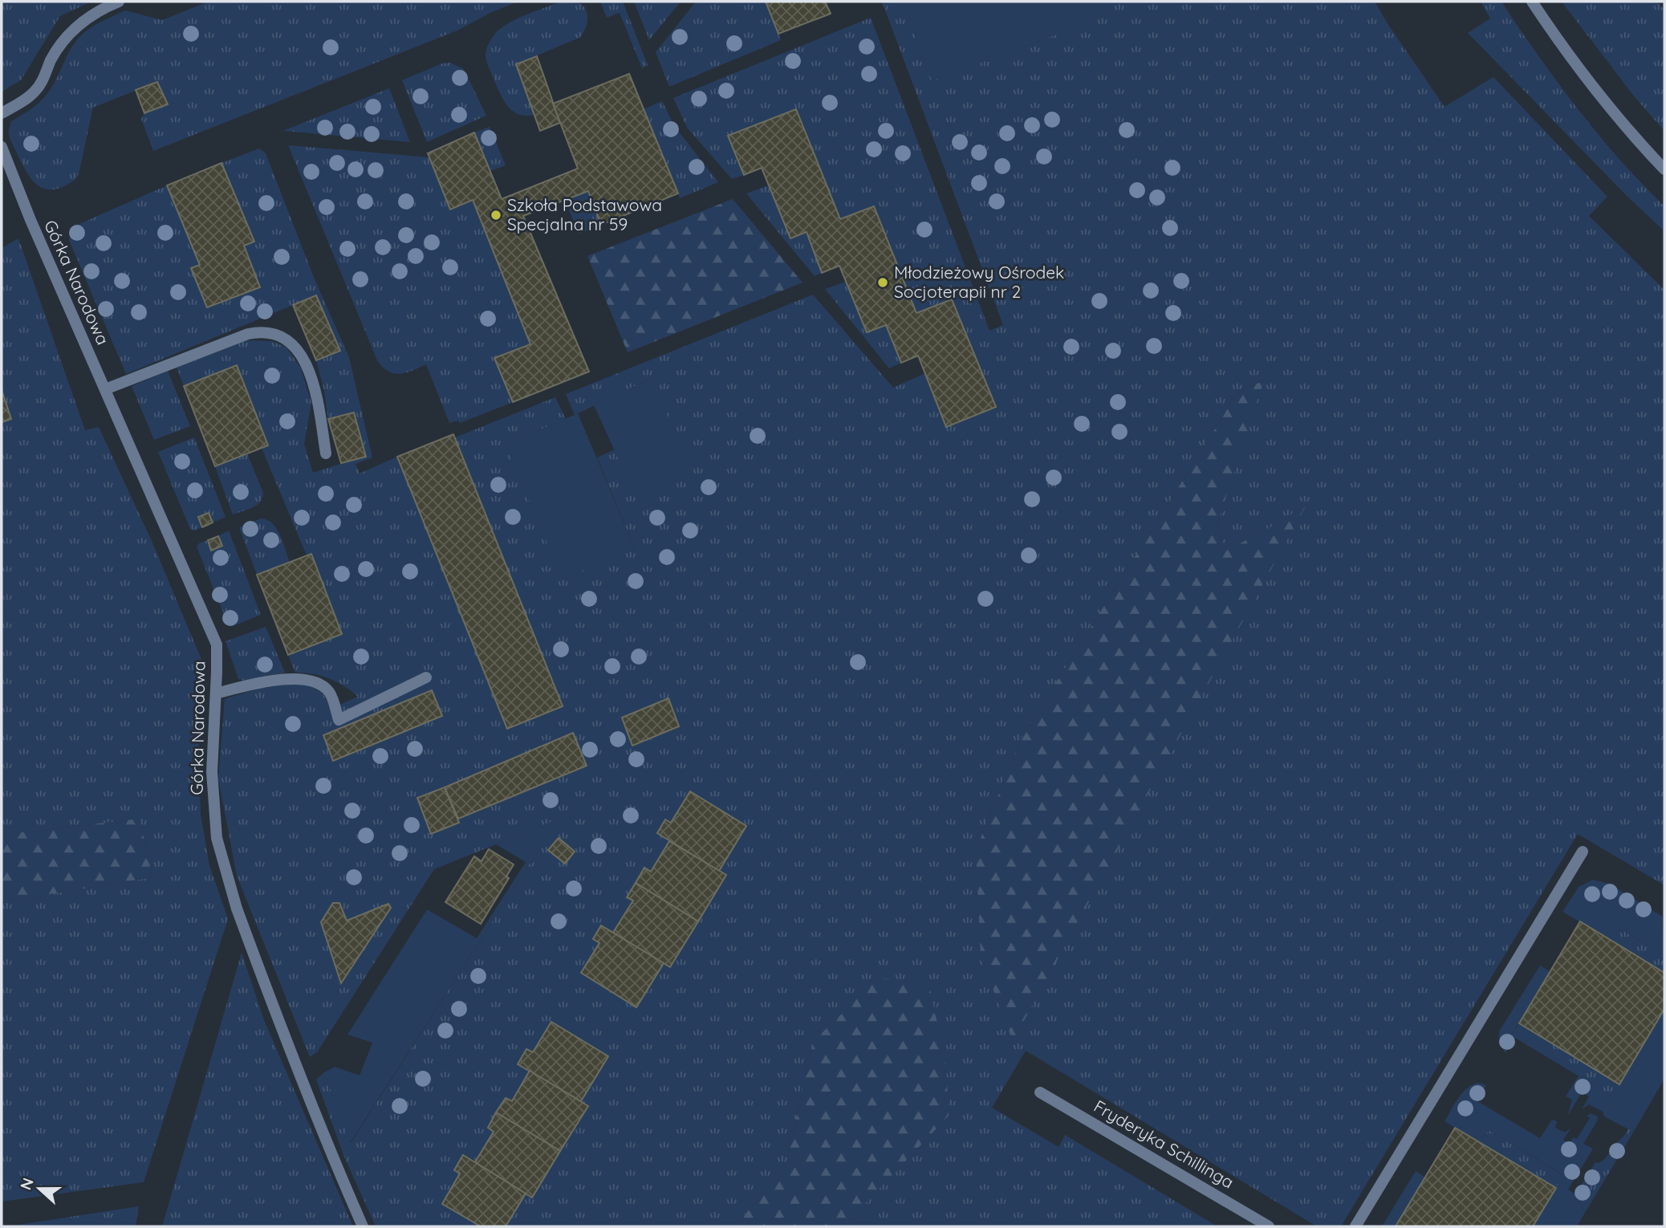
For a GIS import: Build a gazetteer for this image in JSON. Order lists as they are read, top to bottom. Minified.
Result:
{"streets":{"street":["Górka Narodowa","Fryderyka Schillinga"]},"places":["Szkoła Podstawowa Specjalna nr 59","Młodzieżowy Ośrodek Socjoterapii nr 2"],"north":"left"}
